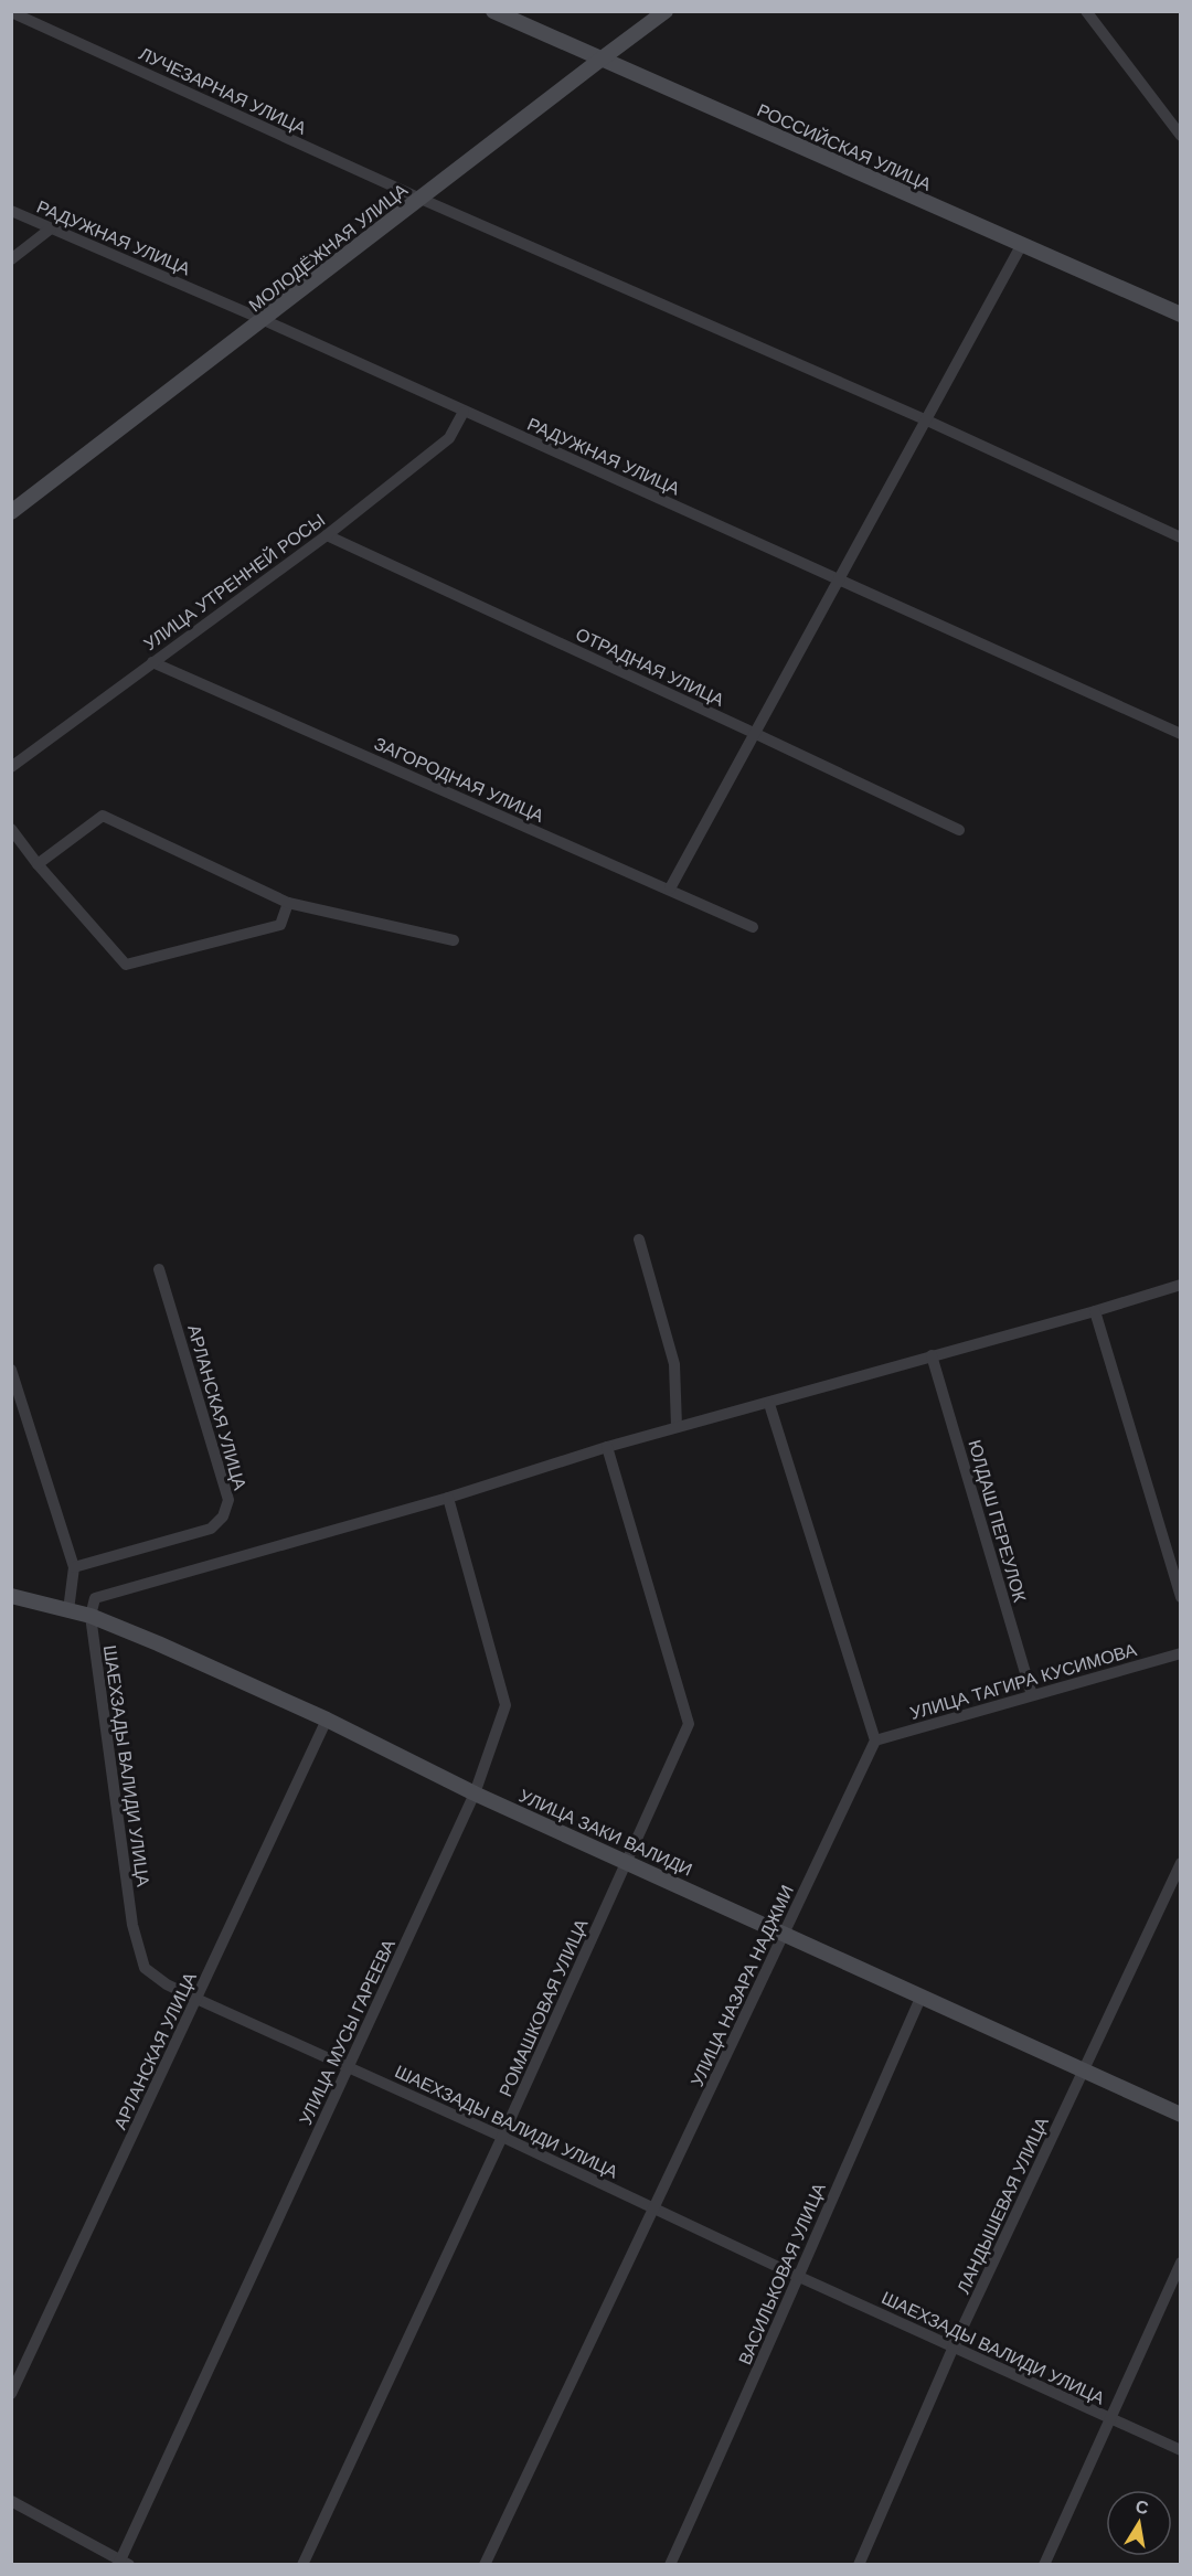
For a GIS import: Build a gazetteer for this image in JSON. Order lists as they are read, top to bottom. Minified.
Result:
{"streets":{"street":["ЛУЧЕЗАРНАЯ УЛИЦА","РОССИЙСКАЯ УЛИЦА","РАДУЖНАЯ УЛИЦА","МОЛОДЁЖНАЯ УЛИЦА","УЛИЦА УТРЕННЕЙ РОСЫ","ОТРАДНАЯ УЛИЦА","ЗАГОРОДНАЯ УЛИЦА","АРЛАНСКАЯ УЛИЦА","ЮЛДАШ ПЕРЕУЛОК","УЛИЦА ТАГИРА КУСИМОВА","ШАЕХЗАДЫ ВАЛИДИ УЛИЦА","УЛИЦА ЗАКИ ВАЛИДИ","УЛИЦА НАЗАРА НАДЖМИ","РОМАШКОВАЯ УЛИЦА","УЛИЦА МУСЫ ГАРЕЕВА","ЛАНДЫШЕВАЯ УЛИЦА","ВАСИЛЬКОВАЯ УЛИЦА"]},"crossings":[["ЛУЧЕЗАРНАЯ УЛИЦА","МОЛОДЁЖНАЯ УЛИЦА"],["РОССИЙСКАЯ УЛИЦА","МОЛОДЁЖНАЯ УЛИЦА"],["РАДУЖНАЯ УЛИЦА","МОЛОДЁЖНАЯ УЛИЦА"],["РАДУЖНАЯ УЛИЦА","УЛИЦА УТРЕННЕЙ РОСЫ"],["УЛИЦА УТРЕННЕЙ РОСЫ","ОТРАДНАЯ УЛИЦА"],["УЛИЦА УТРЕННЕЙ РОСЫ","ЗАГОРОДНАЯ УЛИЦА"],["АРЛАНСКАЯ УЛИЦА","ШАЕХЗАДЫ ВАЛИДИ УЛИЦА"],["АРЛАНСКАЯ УЛИЦА","УЛИЦА ЗАКИ ВАЛИДИ"],["ЮЛДАШ ПЕРЕУЛОК","УЛИЦА ТАГИРА КУСИМОВА"],["УЛИЦА ТАГИРА КУСИМОВА","УЛИЦА НАЗАРА НАДЖМИ"],["ШАЕХЗАДЫ ВАЛИДИ УЛИЦА","УЛИЦА ЗАКИ ВАЛИДИ"],["ШАЕХЗАДЫ ВАЛИДИ УЛИЦА","УЛИЦА НАЗАРА НАДЖМИ"],["ШАЕХЗАДЫ ВАЛИДИ УЛИЦА","РОМАШКОВАЯ УЛИЦА"],["ШАЕХЗАДЫ ВАЛИДИ УЛИЦА","УЛИЦА МУСЫ ГАРЕЕВА"],["ШАЕХЗАДЫ ВАЛИДИ УЛИЦА","ЛАНДЫШЕВАЯ УЛИЦА"],["ШАЕХЗАДЫ ВАЛИДИ УЛИЦА","ВАСИЛЬКОВАЯ УЛИЦА"],["УЛИЦА ЗАКИ ВАЛИДИ","УЛИЦА НАЗАРА НАДЖМИ"],["УЛИЦА ЗАКИ ВАЛИДИ","РОМАШКОВАЯ УЛИЦА"],["УЛИЦА ЗАКИ ВАЛИДИ","УЛИЦА МУСЫ ГАРЕЕВА"],["УЛИЦА ЗАКИ ВАЛИДИ","ЛАНДЫШЕВАЯ УЛИЦА"],["УЛИЦА ЗАКИ ВАЛИДИ","ВАСИЛЬКОВАЯ УЛИЦА"]],"north":"top"}
